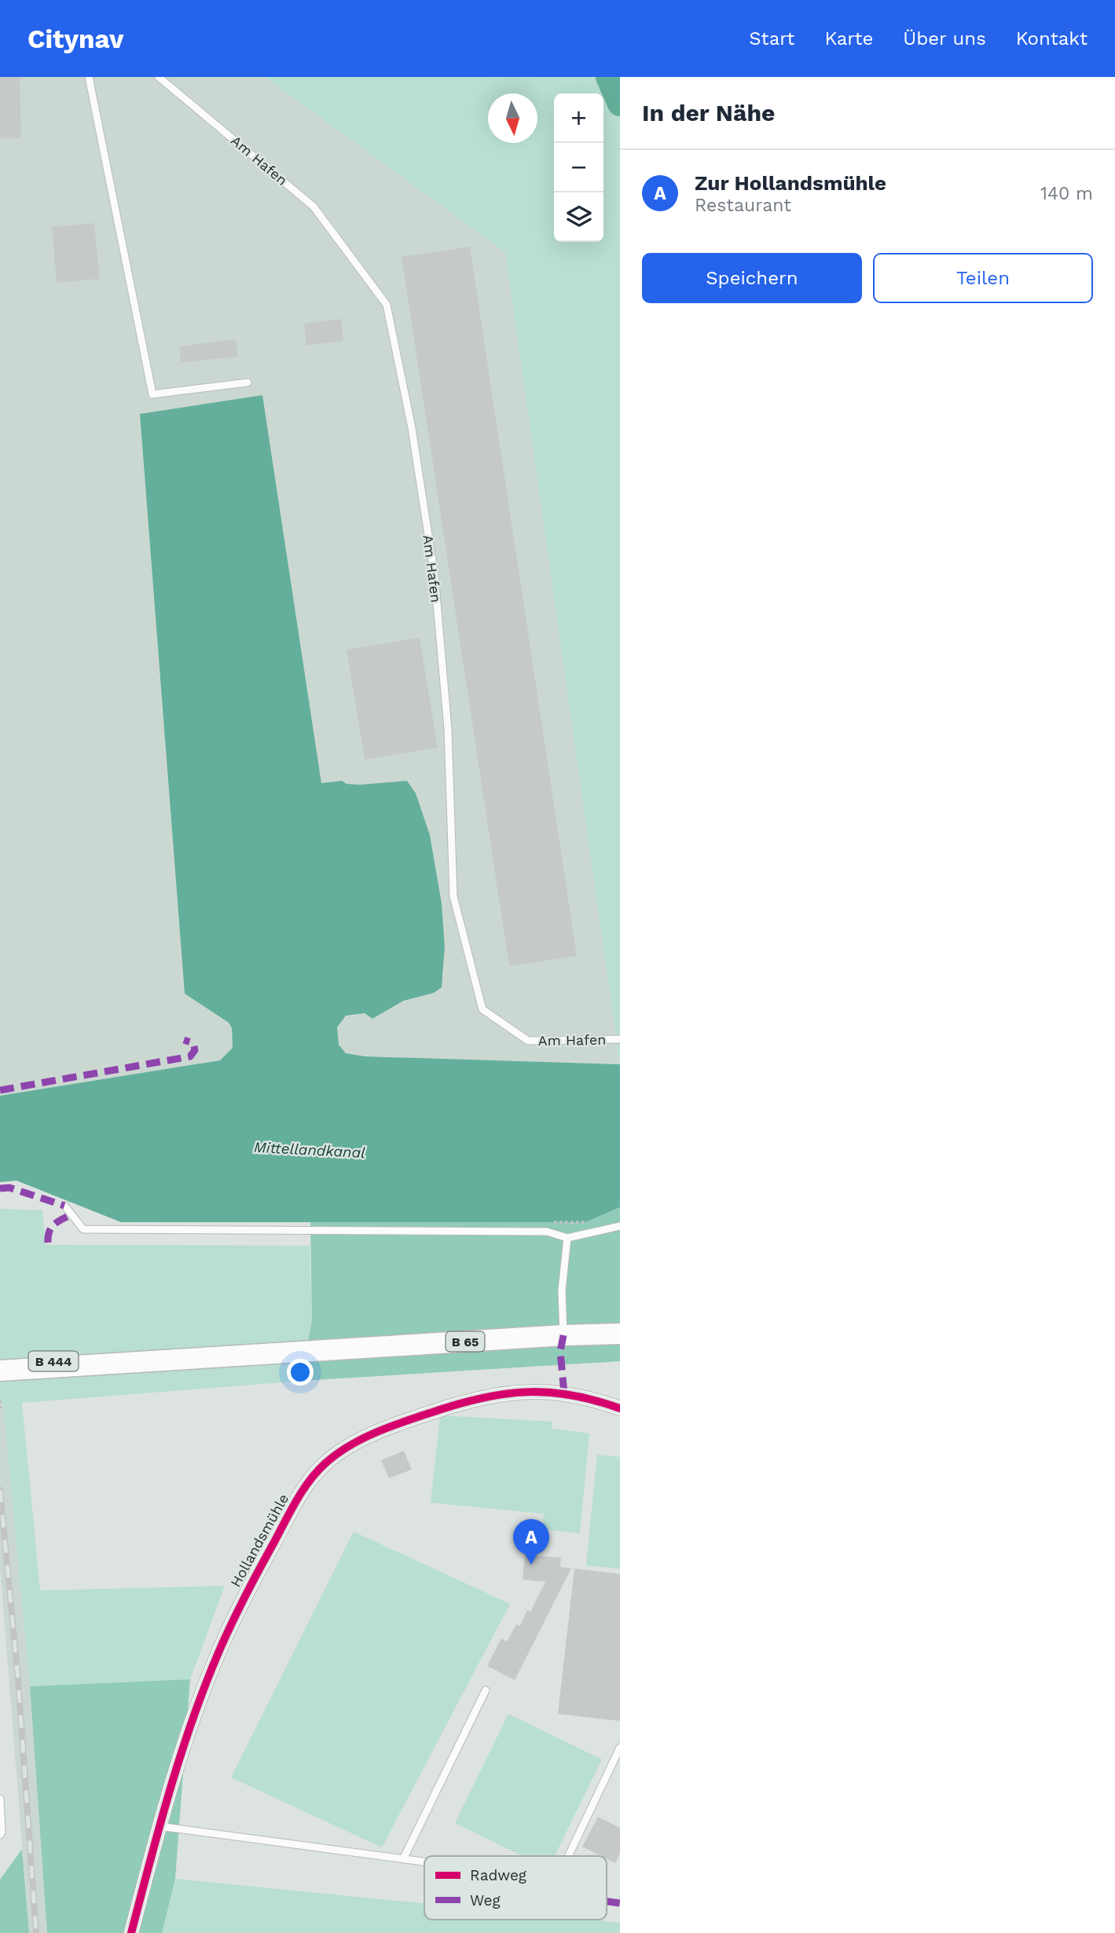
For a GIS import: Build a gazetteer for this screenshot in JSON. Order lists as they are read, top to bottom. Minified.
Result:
{"streets":{"main road":["B 65","B 444"],"street":["Hollandsmühle"],"lane":["Am Hafen"]},"crossings":[["B 65","B 444"]],"water":["Mittellandkanal"],"legend":["Radweg","Weg"],"north":"bottom","page":{"header":"Citynav","nav":["Start","Karte","Über uns","Kontakt"],"heading":"In der Nähe","map_buttons":["+","−"],"list":[{"mark":"A","name":"Zur Hollandsmühle","note":"Restaurant","value":"140 m"}],"buttons":["Speichern","Teilen"],"pins":"A"}}
